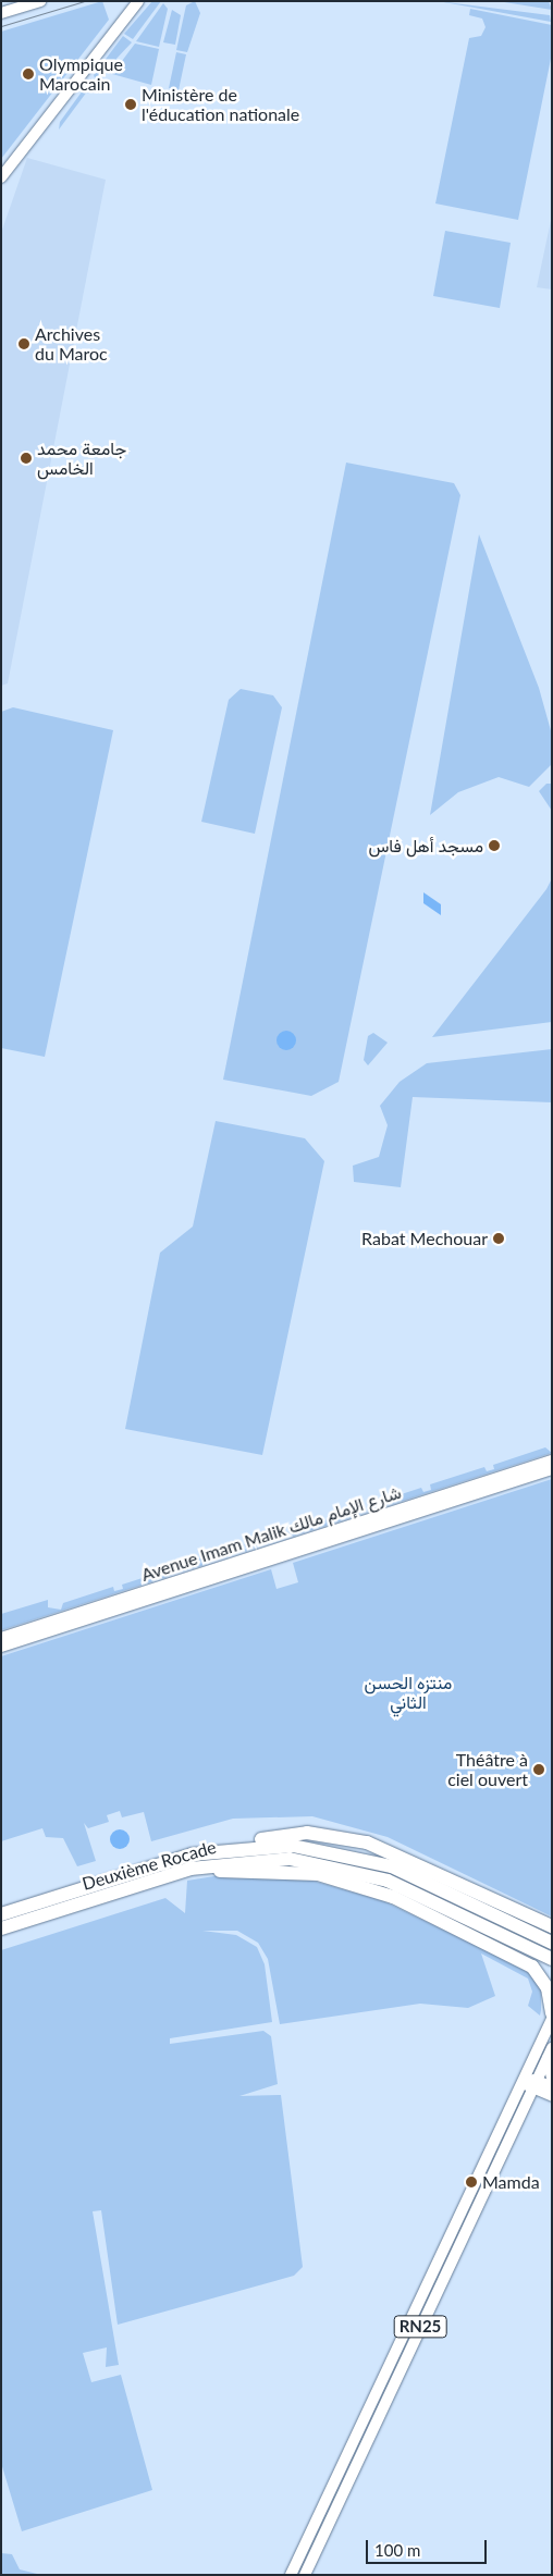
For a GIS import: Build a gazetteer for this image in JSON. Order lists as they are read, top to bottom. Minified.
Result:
{"streets":{"highway":["Deuxième Rocade"],"main road":["Avenue Imam Malik شارع الإمام مالك","RN25"]},"parks":["منتزه الحسن الثاني"],"places":["Olympique Marocain","Ministère de l'éducation nationale","Archives du Maroc","جامعة محمد الخامس","مسجد أهل فاس","Rabat Mechouar","Théâtre à ciel ouvert","Mamda"],"scale_bar":"100 m"}
